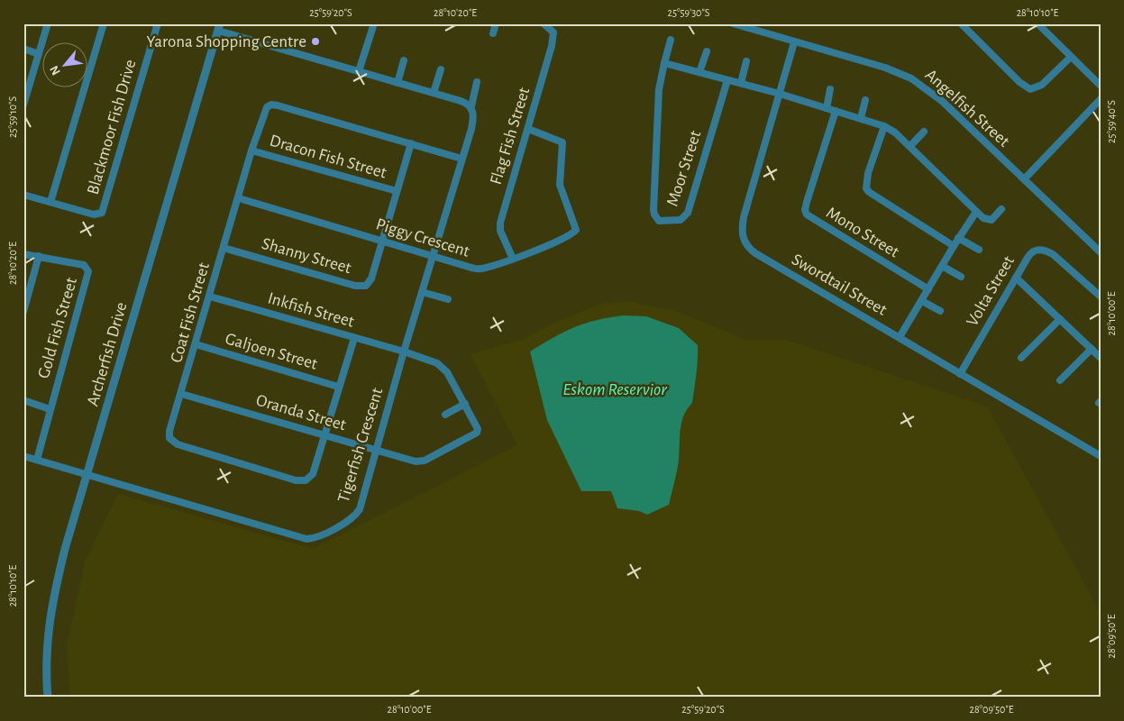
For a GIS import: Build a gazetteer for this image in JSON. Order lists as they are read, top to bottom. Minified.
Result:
{"streets":{"street":["Angelfish Street","Blackmoor Fish Drive","Flag Fish Street","Dracon Fish Street","Moor Street","Mono Street","Piggy Crescent","Shanny Street","Swordtail Street","Volta Street","Inkfish Street","Coat Fish Street","Gold Fish Street","Galjoen Street","Archerfish Drive","Oranda Street","Tigerfish Crescent"]},"crossings":[["Angelfish Street","Swordtail Street"],["Flag Fish Street","Piggy Crescent"],["Dracon Fish Street","Shanny Street"],["Dracon Fish Street","Coat Fish Street"],["Piggy Crescent","Shanny Street"],["Piggy Crescent","Coat Fish Street"],["Piggy Crescent","Tigerfish Crescent"],["Shanny Street","Coat Fish Street"],["Swordtail Street","Volta Street"],["Inkfish Street","Coat Fish Street"],["Inkfish Street","Oranda Street"],["Inkfish Street","Tigerfish Crescent"],["Coat Fish Street","Galjoen Street"],["Coat Fish Street","Oranda Street"],["Coat Fish Street","Tigerfish Crescent"],["Gold Fish Street","Tigerfish Crescent"],["Archerfish Drive","Tigerfish Crescent"],["Oranda Street","Tigerfish Crescent"]],"water":["Eskom Reservior"],"places":["Yarona Shopping Centre"],"north":"bottom left","coordinates":["25°59'20\"S","28°10'20\"E","25°59'30\"S","28°10'10\"E","25°59'10\"S","25°59'40\"S","28°10'00\"E","28°09'50\"E"]}
